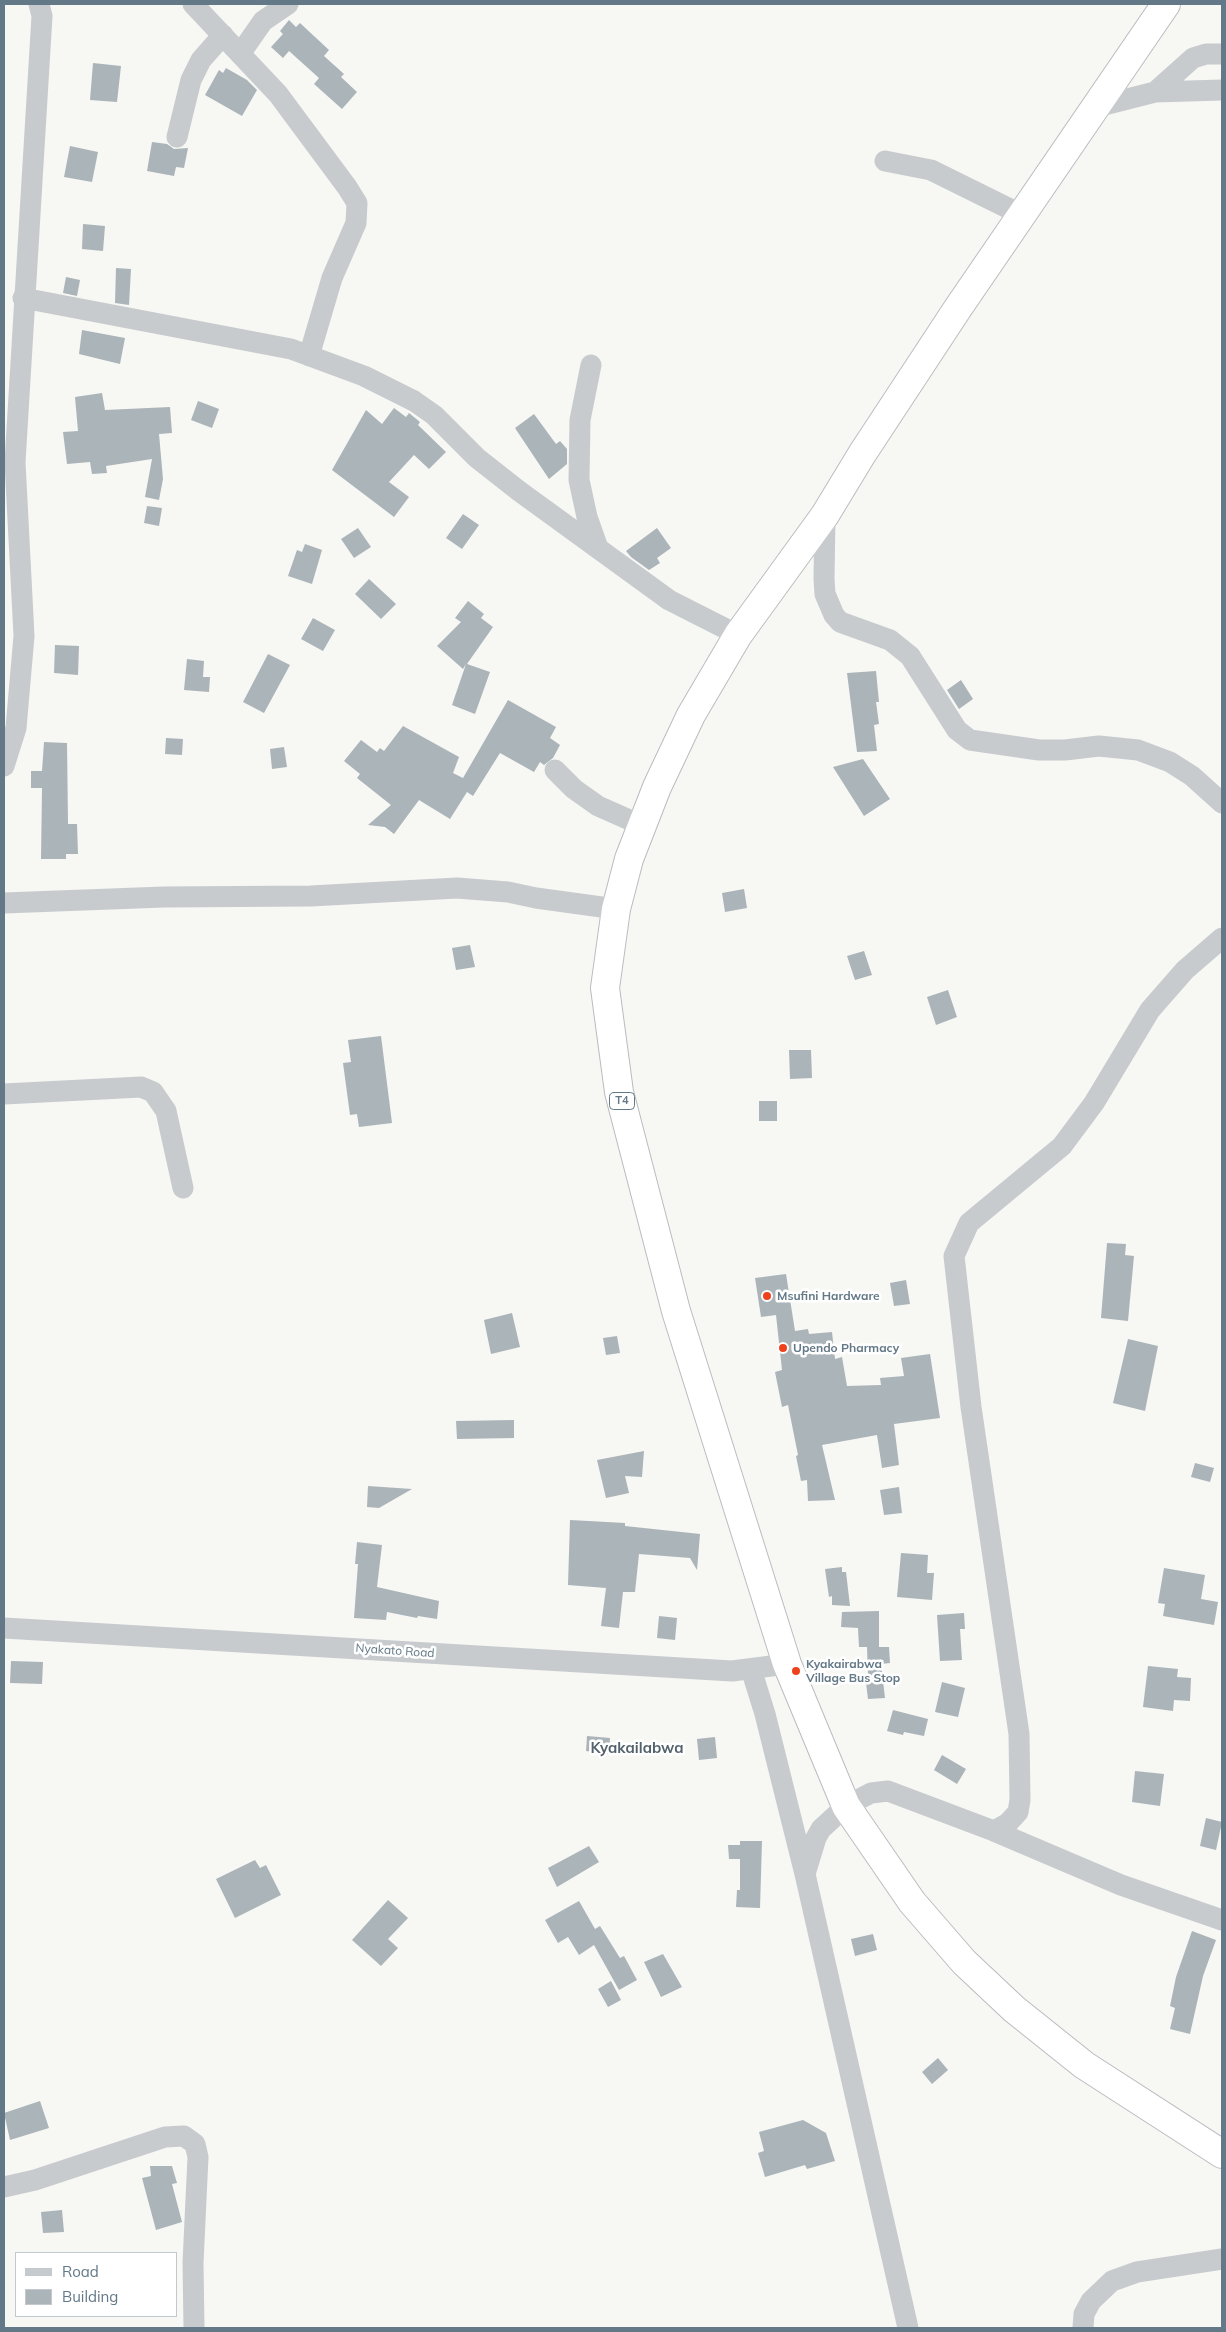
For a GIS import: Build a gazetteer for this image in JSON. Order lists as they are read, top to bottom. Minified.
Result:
{"streets":{"highway":["T4"],"street":["Nyakato Road"]},"crossings":[["T4","Nyakato Road"]],"districts":["Kyakailabwa"],"places":["Msufini Hardware","Upendo Pharmacy","Kyakairabwa Village Bus Stop"],"legend":["Road","Building"]}
